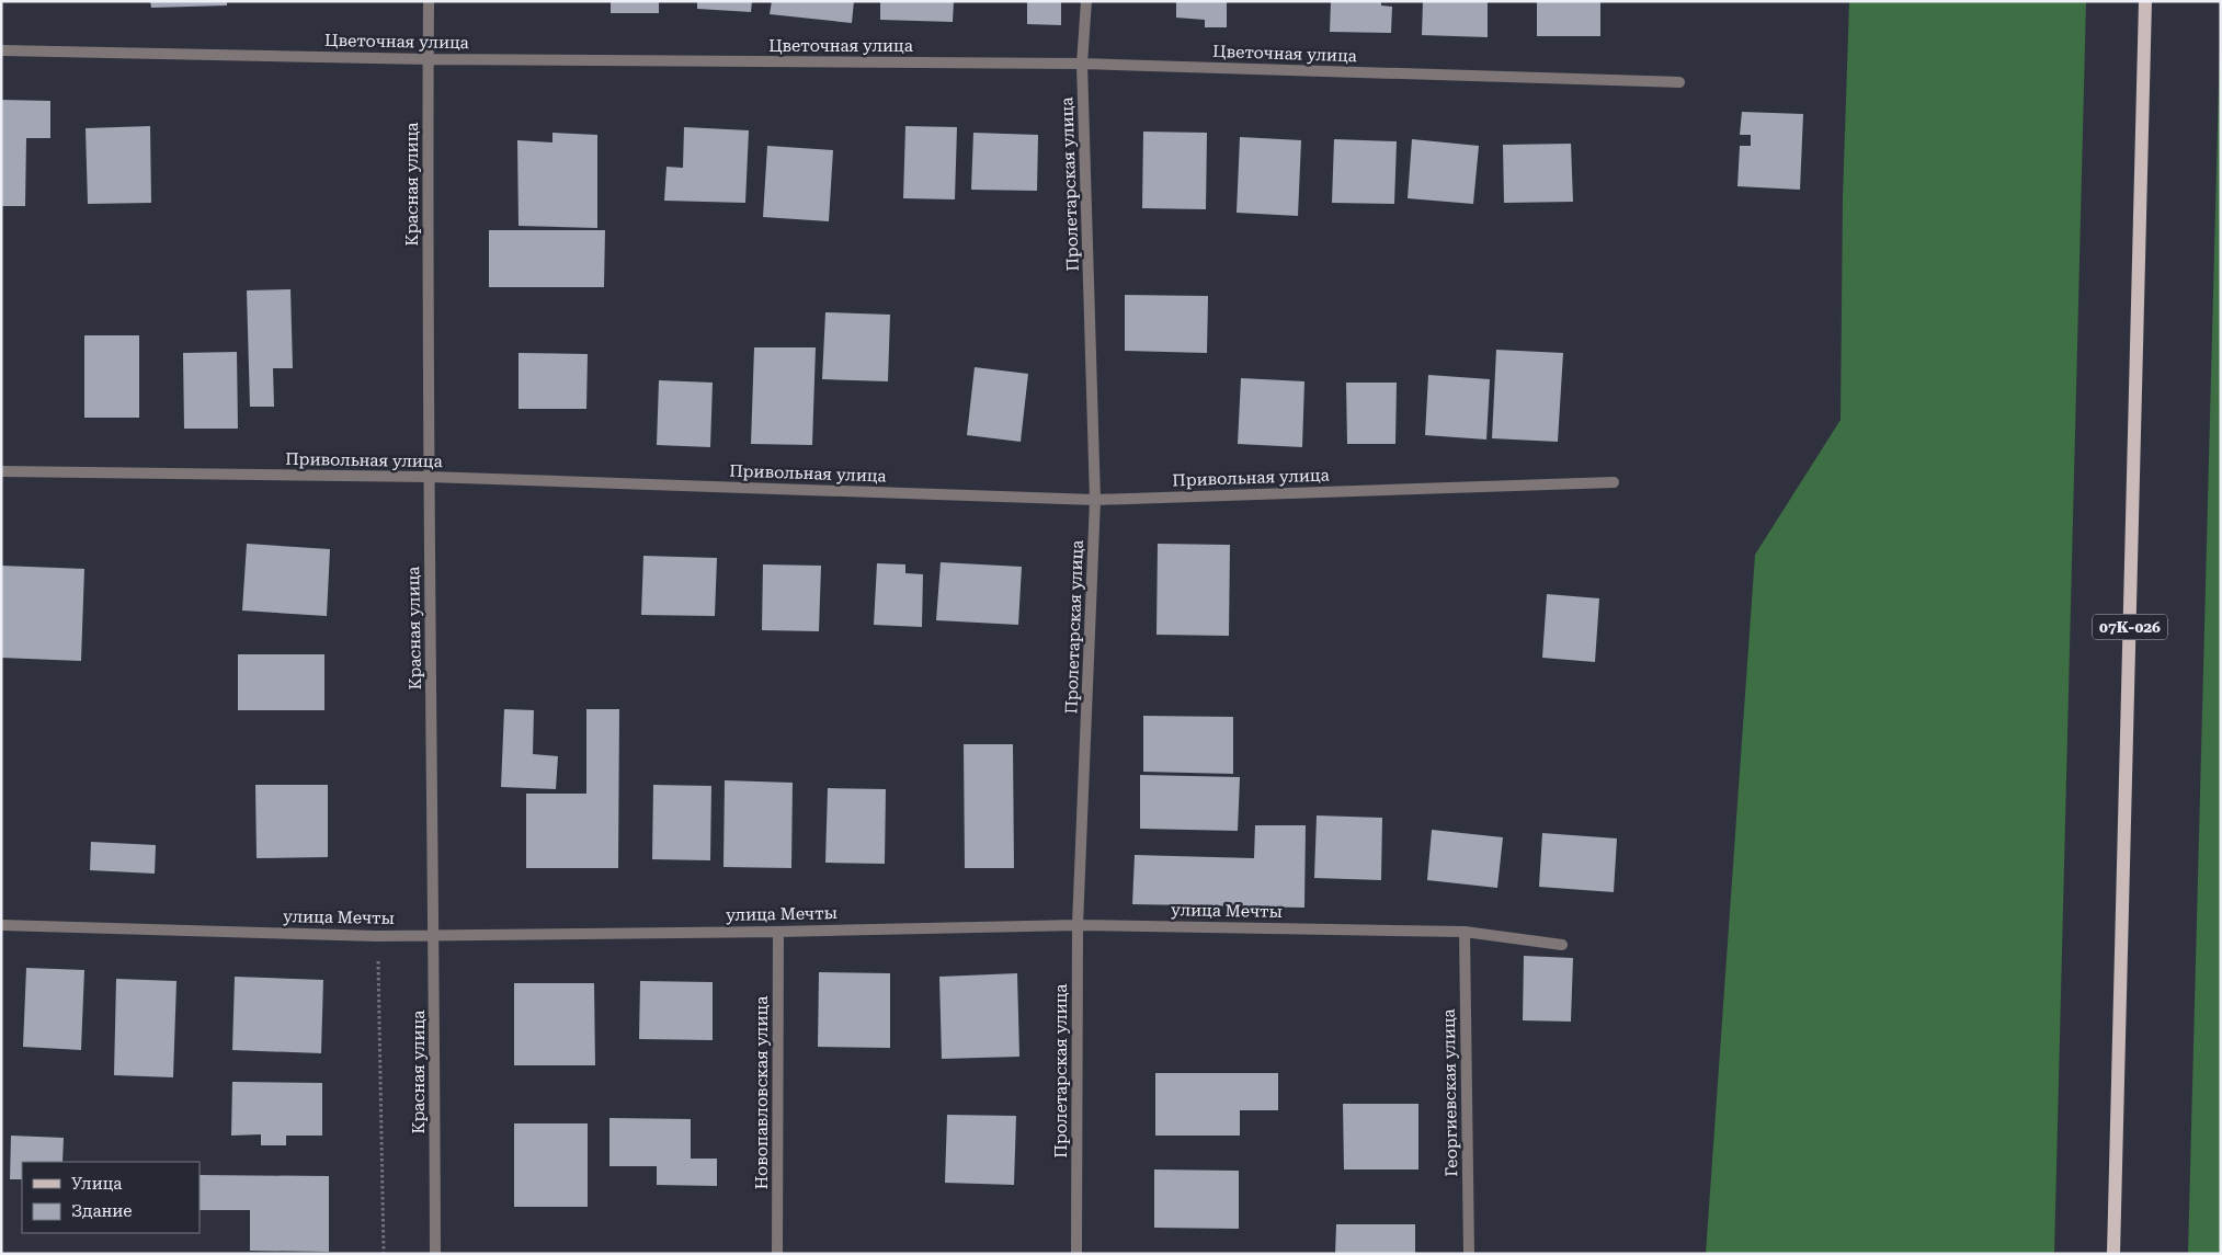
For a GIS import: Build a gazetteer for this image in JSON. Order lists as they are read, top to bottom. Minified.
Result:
{"streets":{"main road":["07К-026"],"street":["Цветочная улица","Красная улица","Пролетарская улица","Привольная улица","улица Мечты","Новопавловская улица","Георгиевская улица"]},"crossings":[["Цветочная улица","Красная улица"],["Цветочная улица","Пролетарская улица"],["Красная улица","Привольная улица"],["Красная улица","улица Мечты"],["Пролетарская улица","Привольная улица"],["Пролетарская улица","улица Мечты"],["улица Мечты","Новопавловская улица"],["улица Мечты","Георгиевская улица"]],"legend":["Улица","Здание"]}
